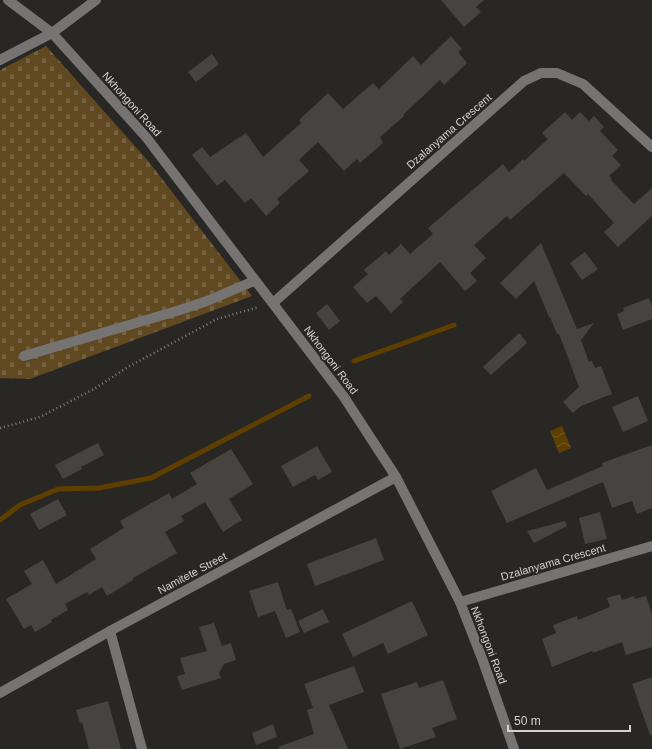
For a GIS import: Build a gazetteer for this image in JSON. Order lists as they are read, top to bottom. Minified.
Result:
{"streets":{"street":["Nkhongoni Road","Dzalanyama Crescent","Namitete Street"]},"crossings":[["Nkhongoni Road","Dzalanyama Crescent"],["Nkhongoni Road","Namitete Street"]],"scale_bar":"50 m"}
